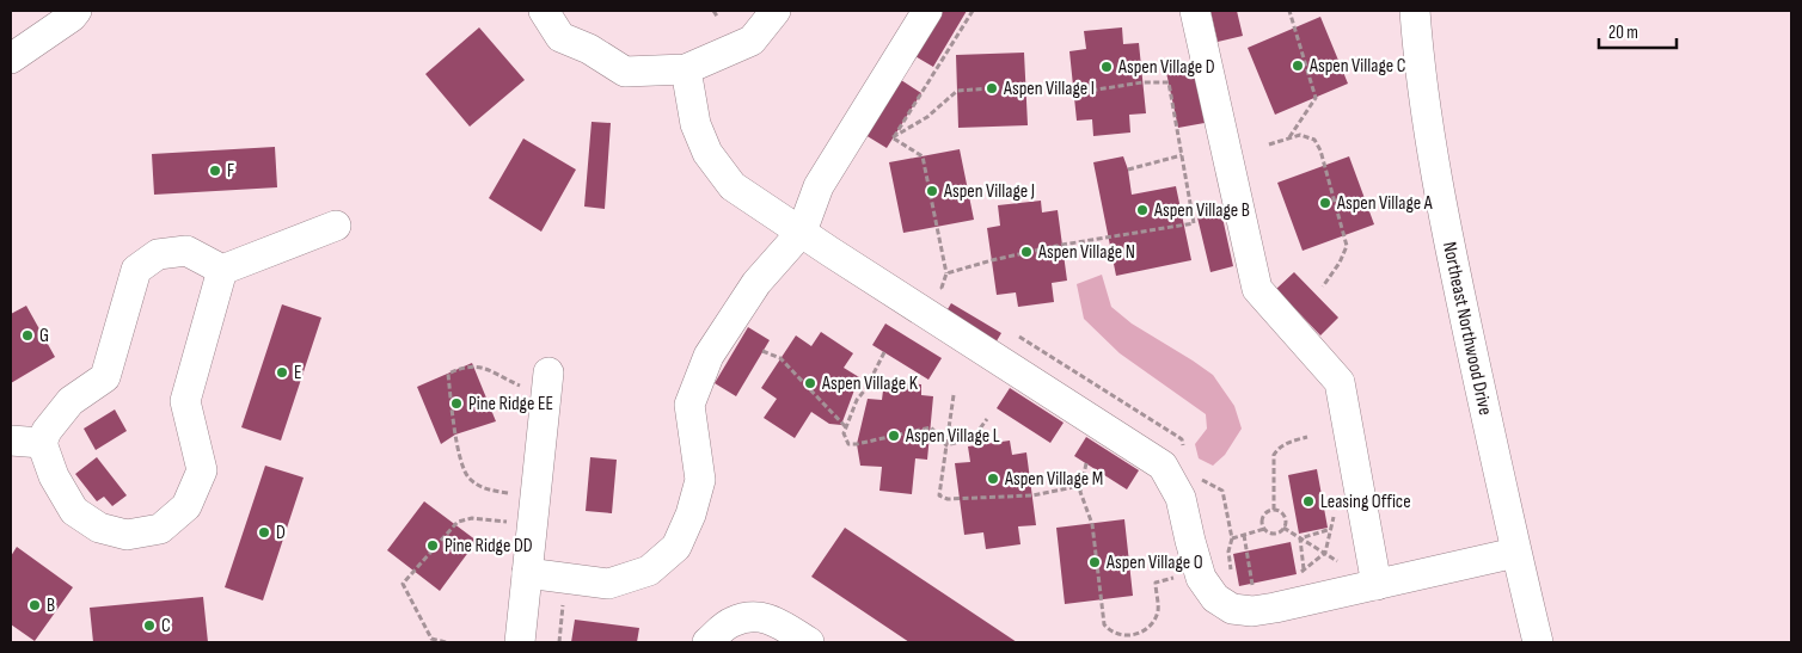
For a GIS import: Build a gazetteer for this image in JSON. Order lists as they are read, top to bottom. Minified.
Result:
{"streets":{"street":["Northeast Northwood Drive"]},"places":["Aspen Village C","Aspen Village D","Aspen Village I","F","Aspen Village J","Aspen Village A","Aspen Village B","Aspen Village N","G","E","Aspen Village K","Pine Ridge EE","Aspen Village L","Aspen Village M","Leasing Office","D","Pine Ridge DD","Aspen Village O","B","C"],"scale_bar":"20 m"}
